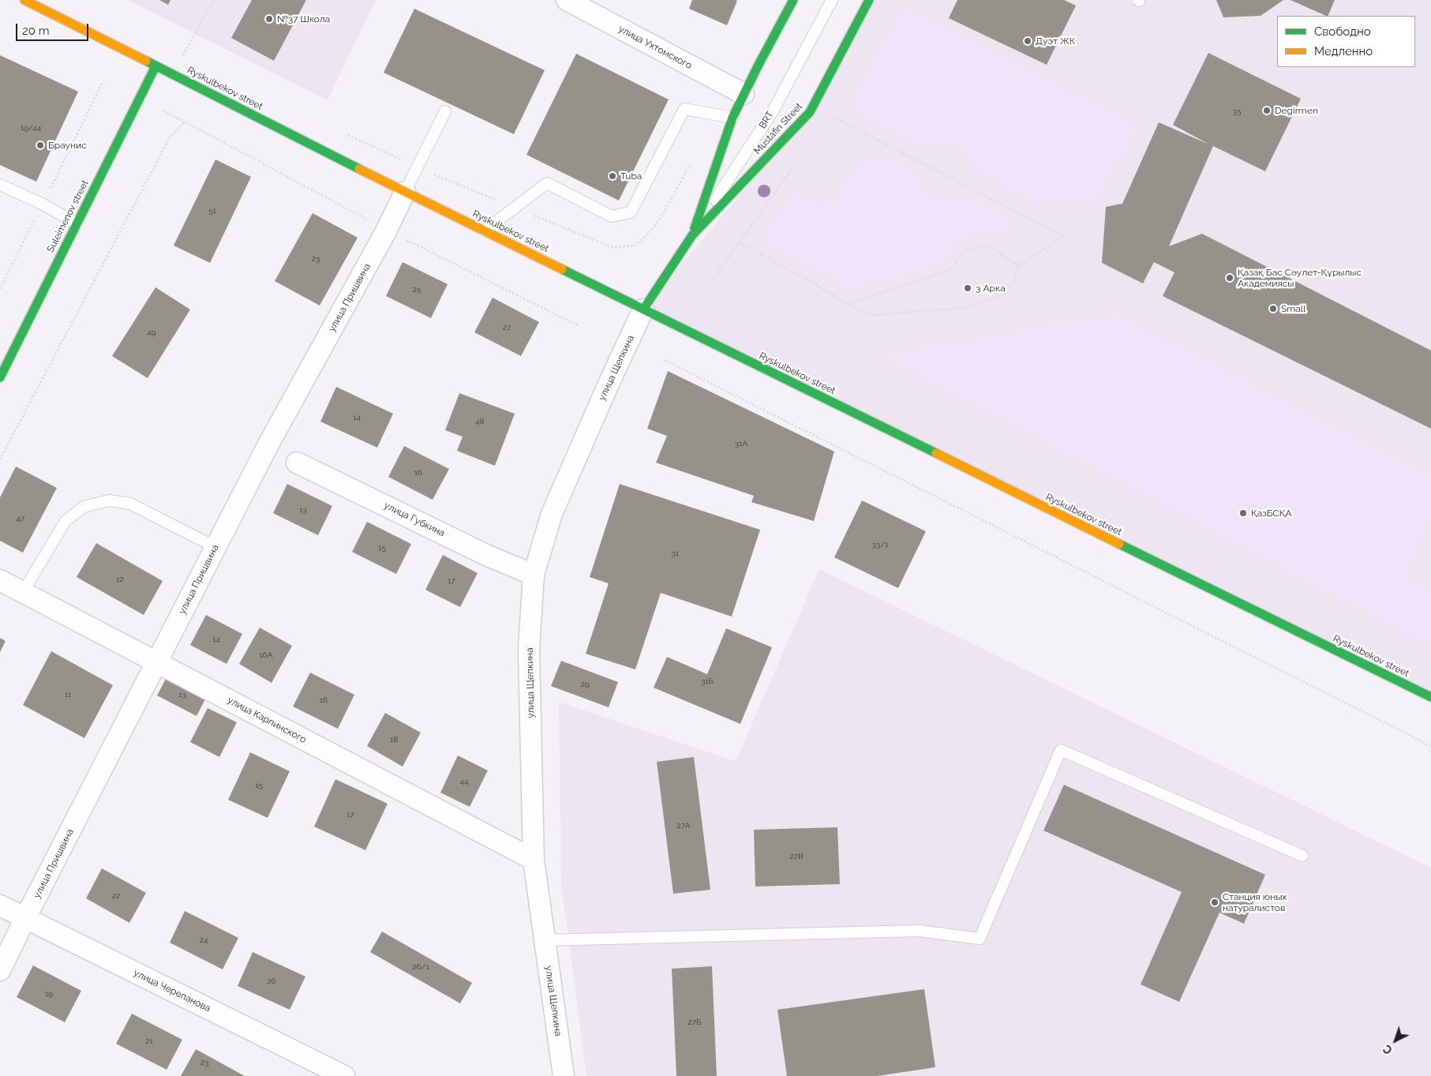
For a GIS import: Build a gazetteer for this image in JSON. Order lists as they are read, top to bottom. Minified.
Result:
{"streets":{"street":["улица Ухтомского","Ryskulbekov street","Mustafin Street","Suleimenov street","улица Пришвина","улица Щепкина","улица Губкина","улица Карпинского","улица Черепанова"],"lane":["BRT"]},"crossings":[["улица Ухтомского","Mustafin Street"],["Ryskulbekov street","Mustafin Street"],["Ryskulbekov street","Suleimenov street"],["Ryskulbekov street","улица Пришвина"],["Ryskulbekov street","улица Щепкина"],["BRT","Mustafin Street"],["Mustafin Street","улица Щепкина"],["улица Пришвина","улица Карпинского"],["улица Пришвина","улица Черепанова"],["улица Щепкина","улица Губкина"],["улица Щепкина","улица Карпинского"]],"places":["№37 Школа","Дуэт ЖК","Degirmen","Браунис","Tuba","Қазақ Бас Сәулет-Құрылыс Академиясы","3 Арка","Small","ҚазБСҚА","Станция юных натуралистов"],"house_numbers":["35","19/44","51","23","25","27","49","14","48","31А","16","13","47","33/1","15","31","12","17","14","16А","31Б","29","11","13","16","18","44","15","17","27А","27В","22","24","26/1","26","19","27Б","21","23"],"legend":["Свободно","Медленно"],"scale_bar":"20 m","north":"bottom left"}
